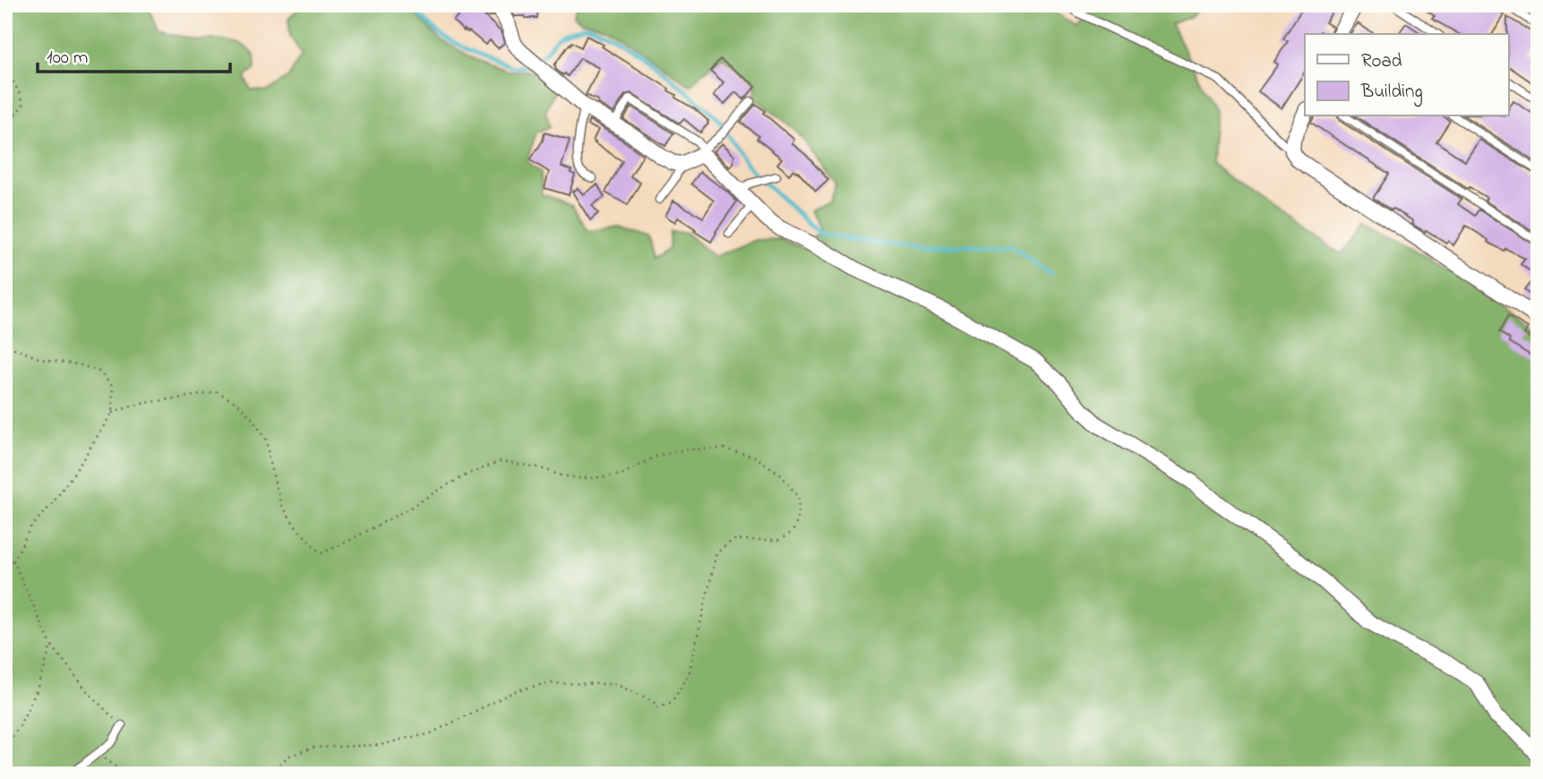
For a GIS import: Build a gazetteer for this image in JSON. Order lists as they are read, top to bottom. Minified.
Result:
{"legend":["Road","Building"],"scale_bar":"100 m"}
